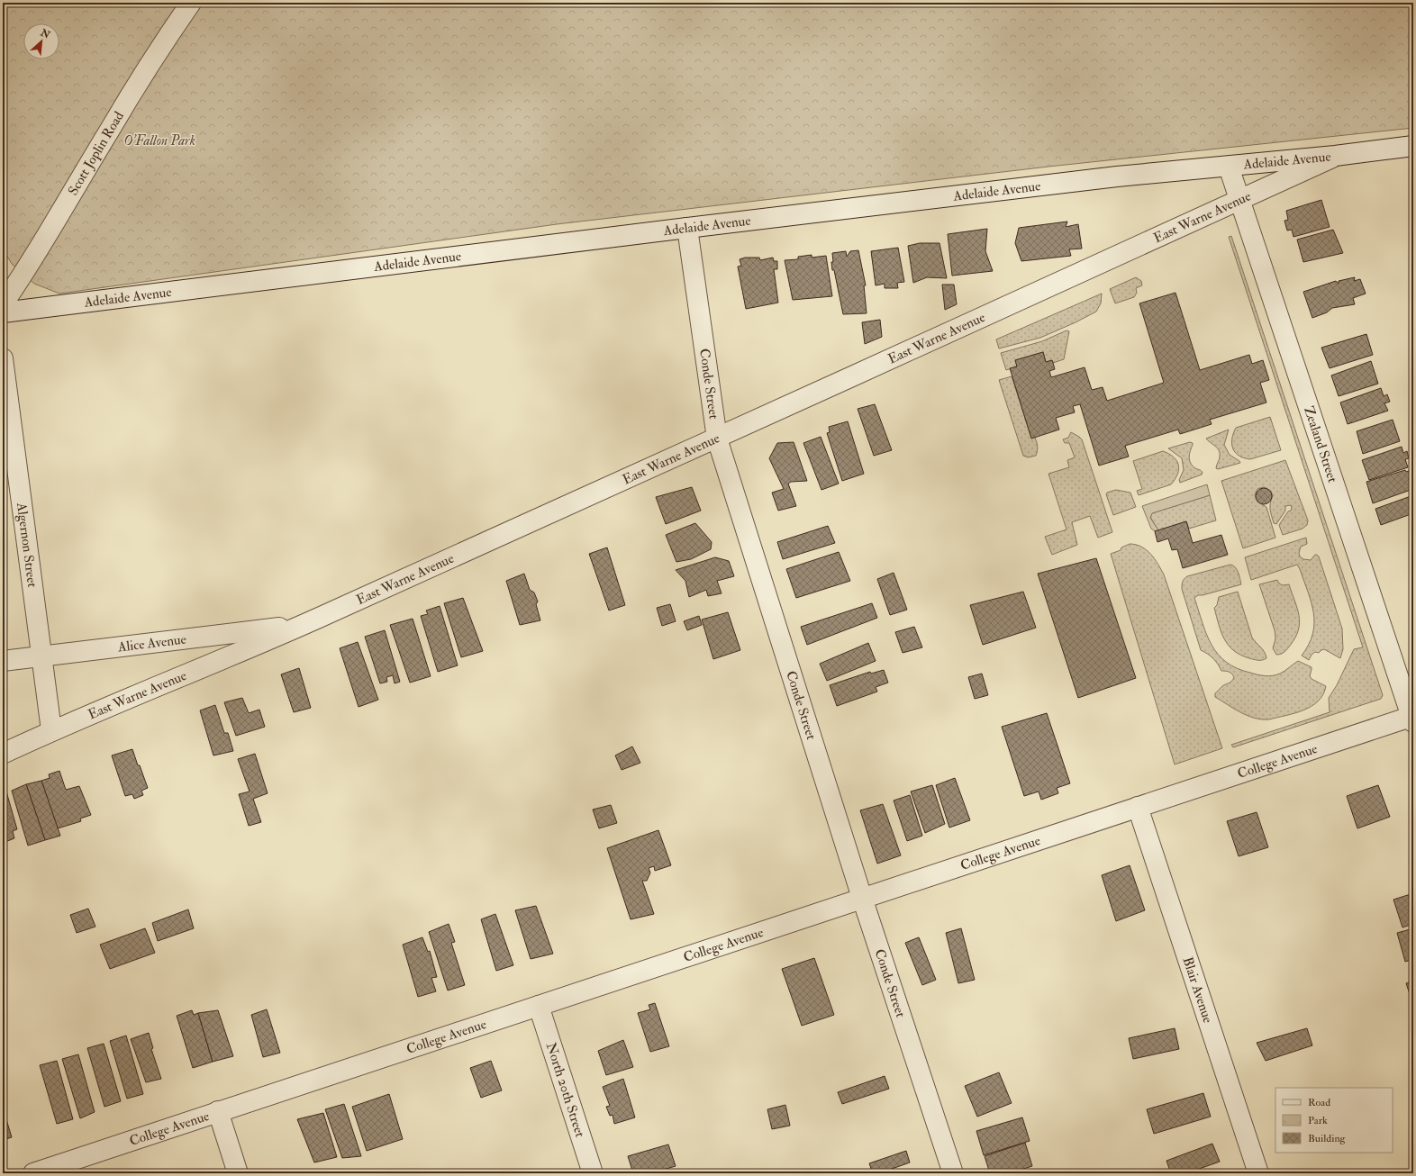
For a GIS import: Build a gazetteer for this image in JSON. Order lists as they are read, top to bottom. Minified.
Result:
{"streets":{"street":["Scott Joplin Road","Adelaide Avenue","East Warne Avenue","Conde Street","Zealand Street","Algernon Street","Alice Avenue","College Avenue","Blair Avenue","North 20th Street"]},"crossings":[["Adelaide Avenue","East Warne Avenue"],["Adelaide Avenue","Conde Street"],["Adelaide Avenue","Zealand Street"],["East Warne Avenue","Conde Street"],["East Warne Avenue","Zealand Street"],["East Warne Avenue","Algernon Street"],["East Warne Avenue","Alice Avenue"],["Conde Street","College Avenue"],["Zealand Street","College Avenue"],["Algernon Street","Alice Avenue"],["College Avenue","Blair Avenue"],["College Avenue","North 20th Street"]],"parks":["O'Fallon Park"],"legend":["Road","Park","Building"],"north":"top right"}
